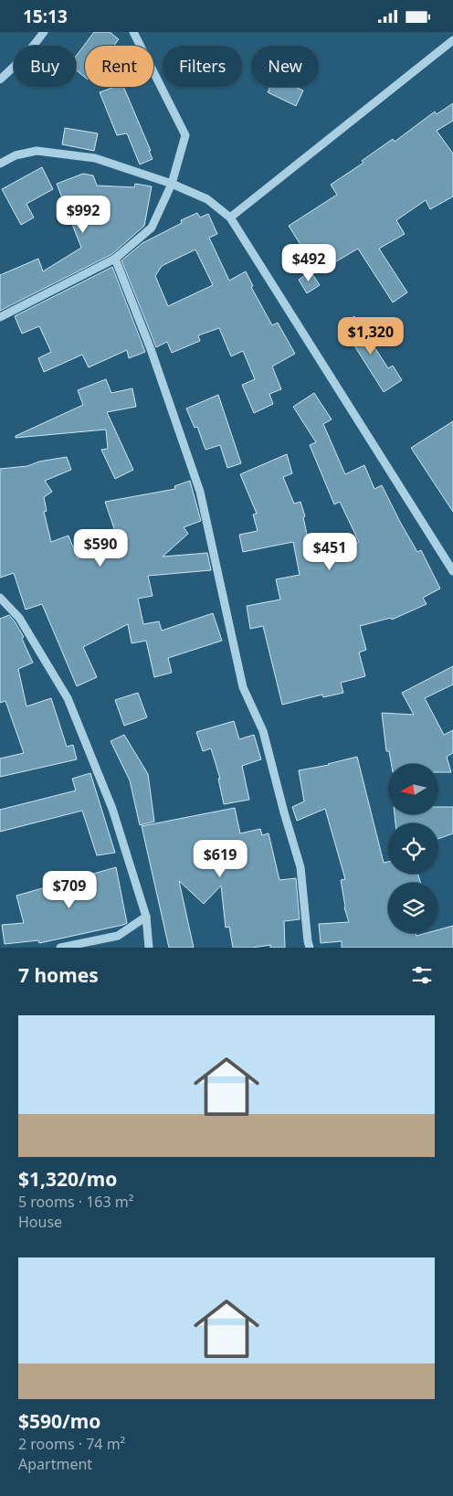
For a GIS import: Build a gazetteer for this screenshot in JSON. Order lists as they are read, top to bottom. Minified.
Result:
{"north":"left","page":{"status":"15:13","chip":["Buy","Rent","Filters","New"],"price":["$992","$492","$1,320","$590","$451","$619","$709"],"heading":"7 homes","list":[{"name":"$1,320/mo","note":"5 rooms · 163 m² · House"},{"name":"$590/mo","note":"2 rooms · 74 m² · Apartment"}]}}
